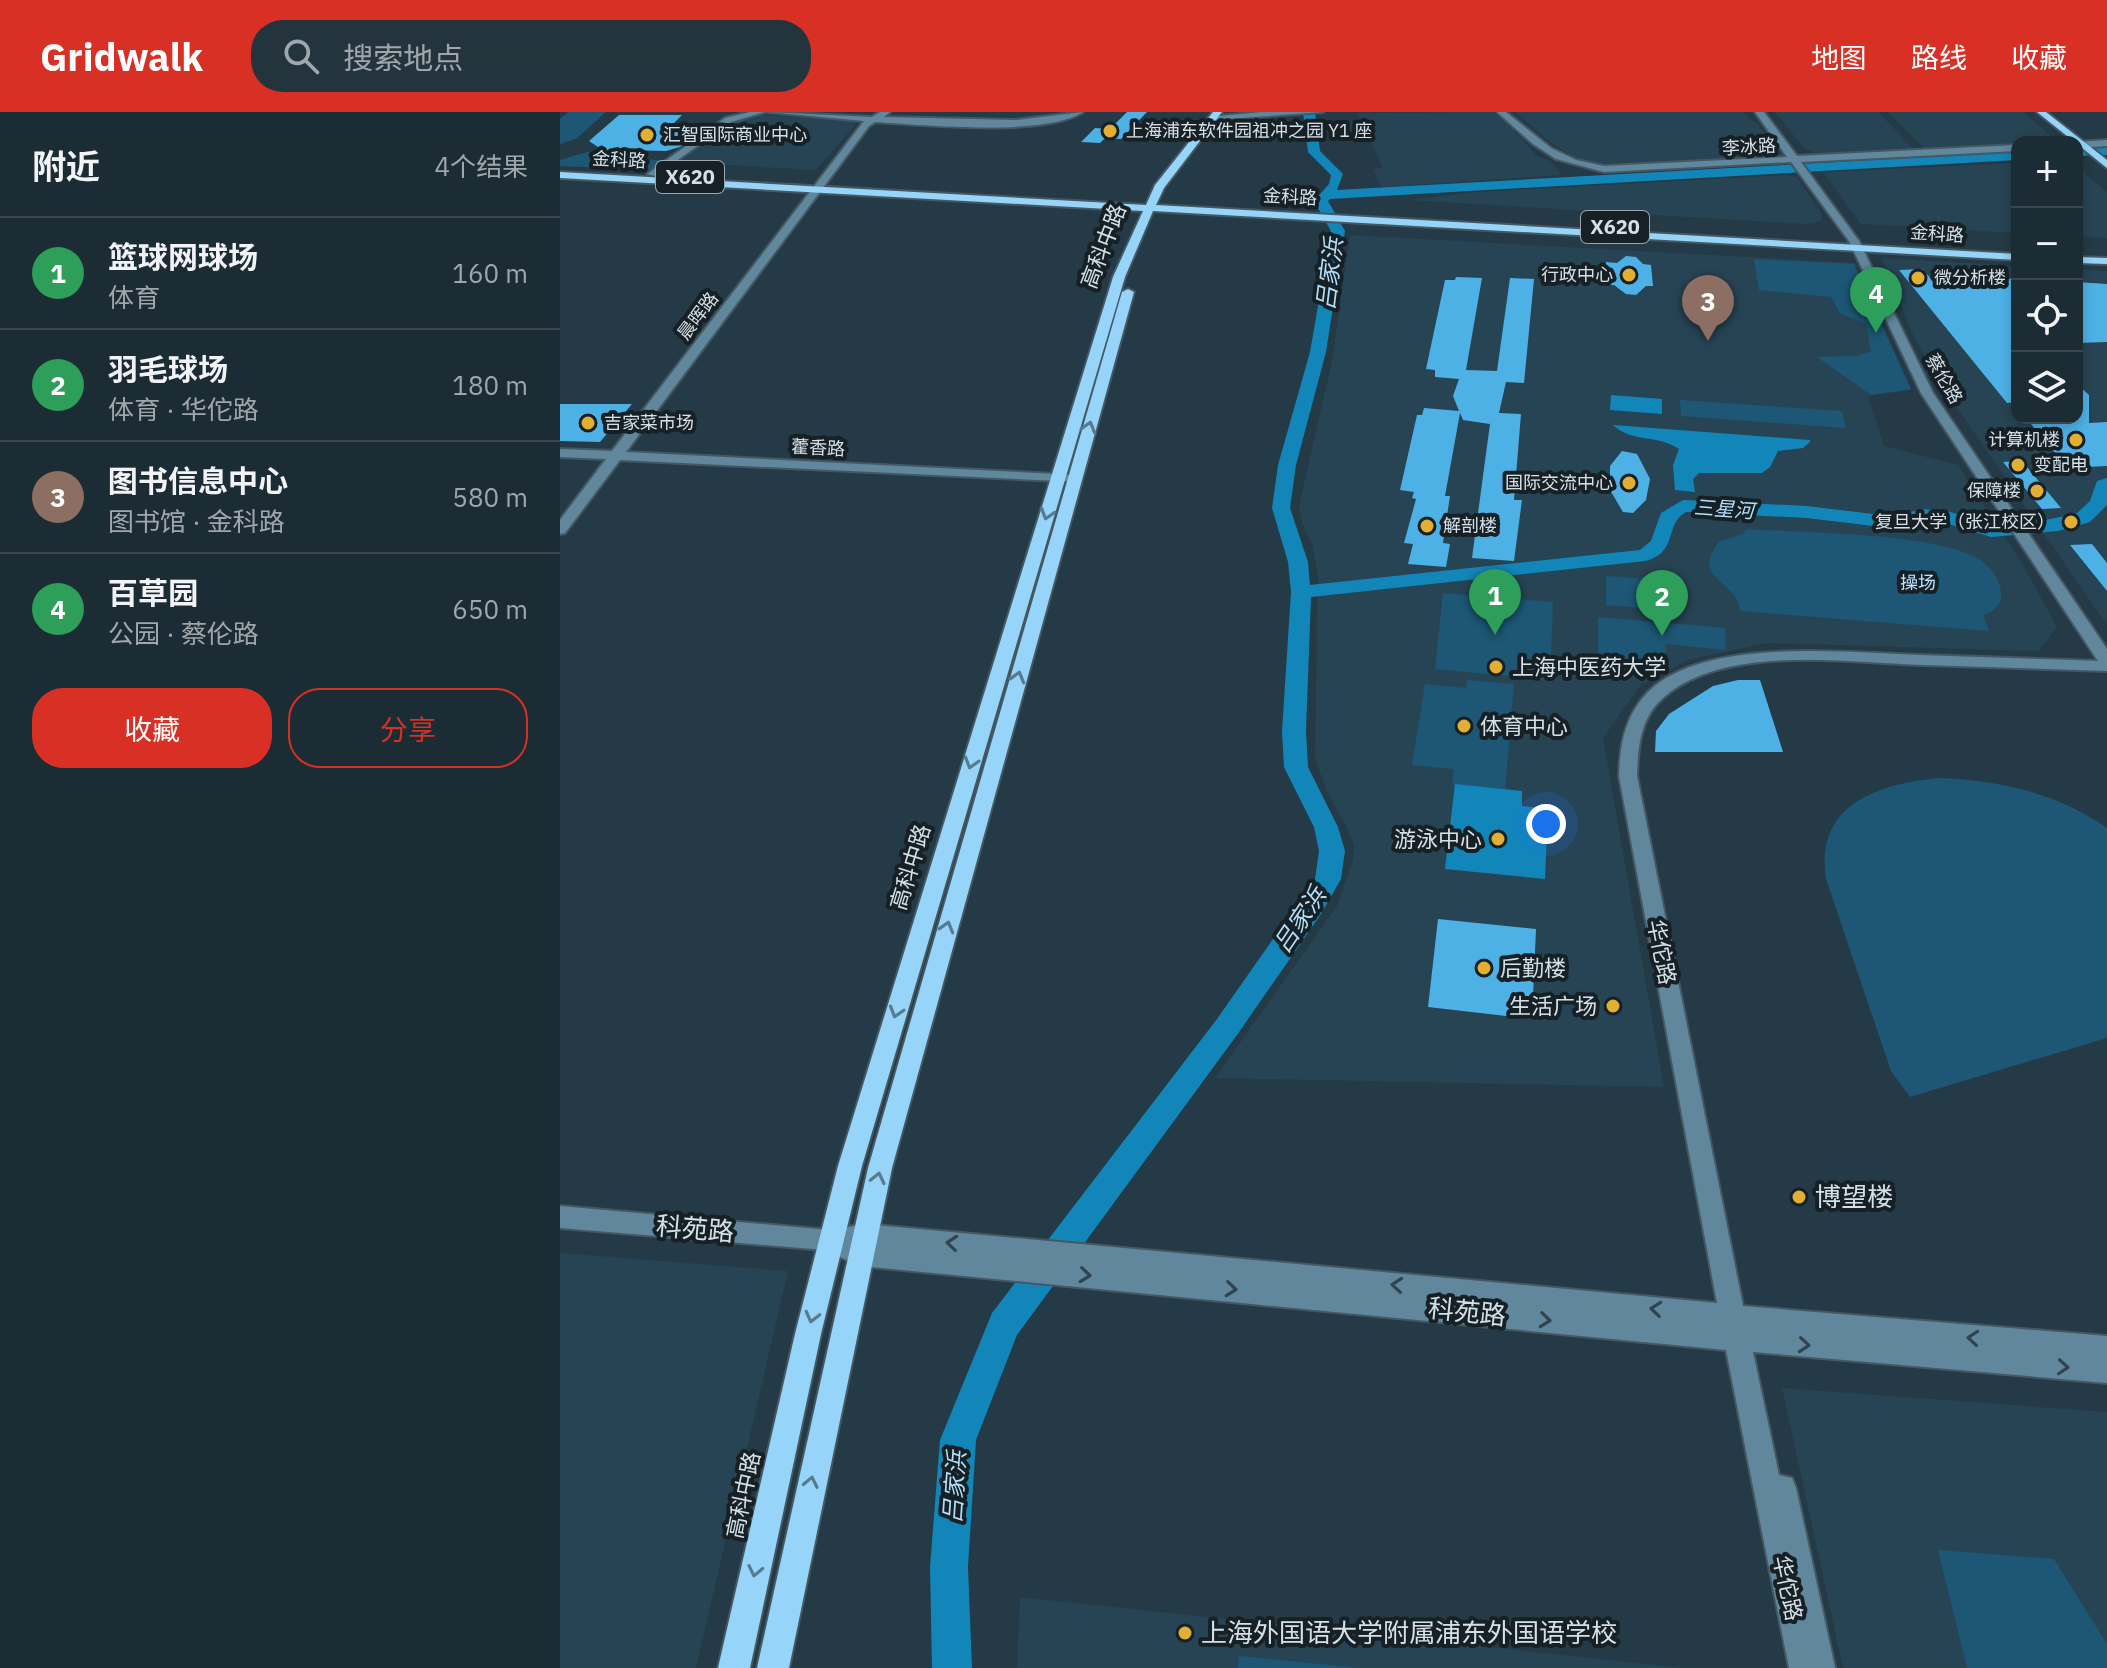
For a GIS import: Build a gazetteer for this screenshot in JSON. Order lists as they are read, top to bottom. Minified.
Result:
{"streets":{"main road":["金科路","X620","高科中路"],"street":["李冰路","晨晖路","蔡伦路","藿香路","华佗路","科苑路"]},"crossings":[["李冰路","蔡伦路"],["金科路","高科中路"],["金科路","晨晖路"],["金科路","蔡伦路"],["高科中路","藿香路"],["高科中路","科苑路"],["晨晖路","藿香路"],["蔡伦路","华佗路"],["华佗路","科苑路"]],"water":["吕家浜","三星河"],"parks":["操场"],"places":["上海浦东软件园祖冲之园 Y1 座","汇智国际商业中心","行政中心","微分析楼","吉家菜市场","计算机楼","变配电","国际交流中心","保障楼","复旦大学（张江校区）","解剖楼","上海中医药大学","体育中心","游泳中心","后勤楼","生活广场","博望楼","上海外国语大学附属浦东外国语学校"],"page":{"header":"Gridwalk","search":"搜索地点","nav":["地图","路线","收藏"],"heading":["附近","4个结果"],"map_buttons":["+","−"],"list":[{"mark":"1","name":"篮球网球场","note":"体育","value":"160 m"},{"mark":"2","name":"羽毛球场","note":"体育 · 华佗路","value":"180 m"},{"mark":"3","name":"图书信息中心","note":"图书馆 · 金科路","value":"580 m"},{"mark":"4","name":"百草园","note":"公园 · 蔡伦路","value":"650 m"}],"pins":["4","3","1","2"],"buttons":["收藏","分享"]}}
